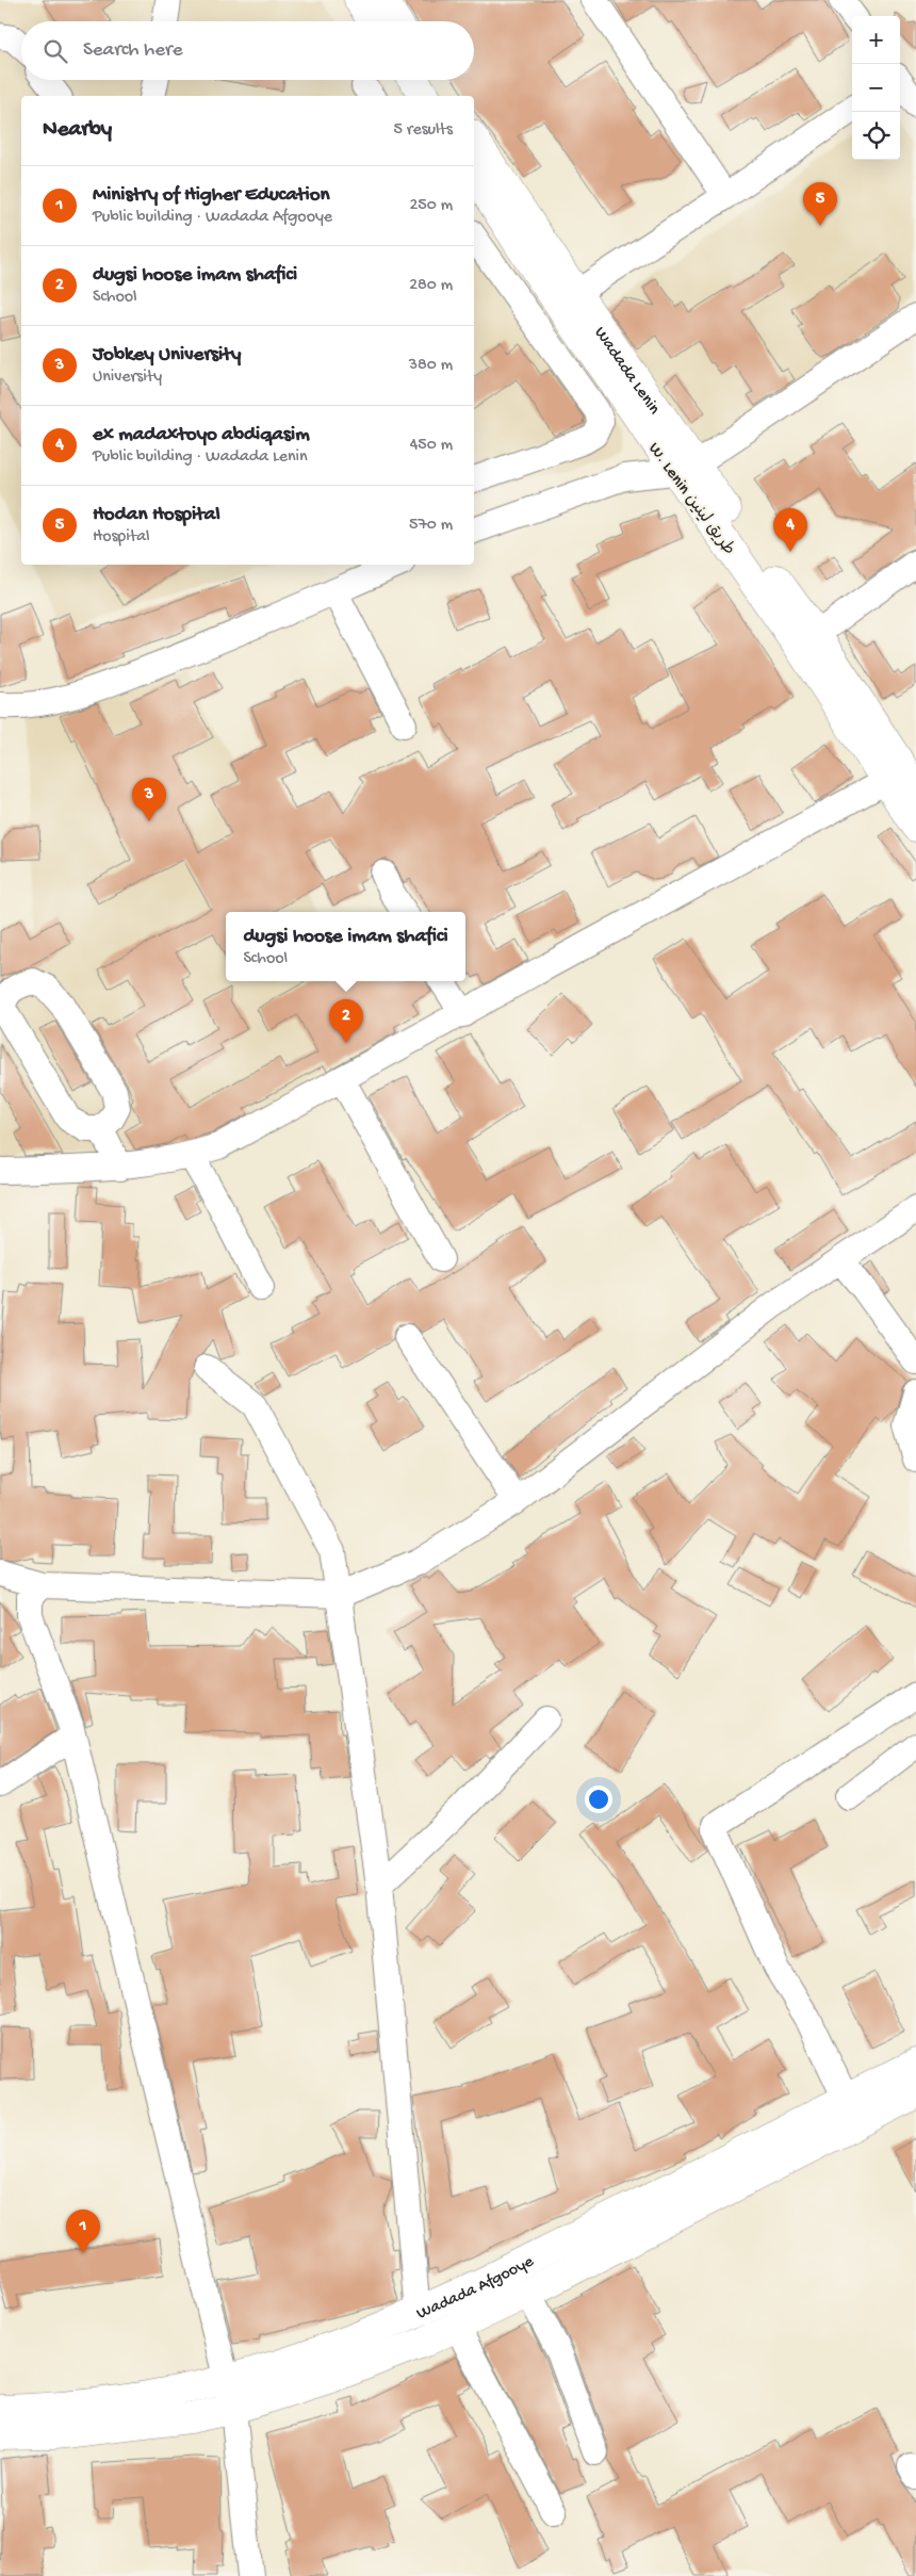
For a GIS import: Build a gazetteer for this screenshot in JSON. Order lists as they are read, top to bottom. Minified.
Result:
{"streets":{"main road":["Wadada Lenin","W. Lenin طريق لينين","Wadada Afgooye"]},"crossings":[["Wadada Lenin","W. Lenin طريق لينين"]],"page":{"map_buttons":["+","−"],"search":"Search here","heading":["Nearby","5 results"],"list":[{"mark":"1","name":"Ministry of Higher Education","note":"Public building · Wadada Afgooye","value":"250 m"},{"mark":"2","name":"dugsi hoose imam shafici","note":"School","value":"280 m"},{"mark":"3","name":"Jobkey University","note":"University","value":"380 m"},{"mark":"4","name":"ex madaxtoyo abdiqasim","note":"Public building · Wadada Lenin","value":"450 m"},{"mark":"5","name":"Hodan Hospital","note":"Hospital","value":"570 m"}],"pins":["5","4","3","2","1"],"popup":["dugsi hoose imam shafici","School"]}}
